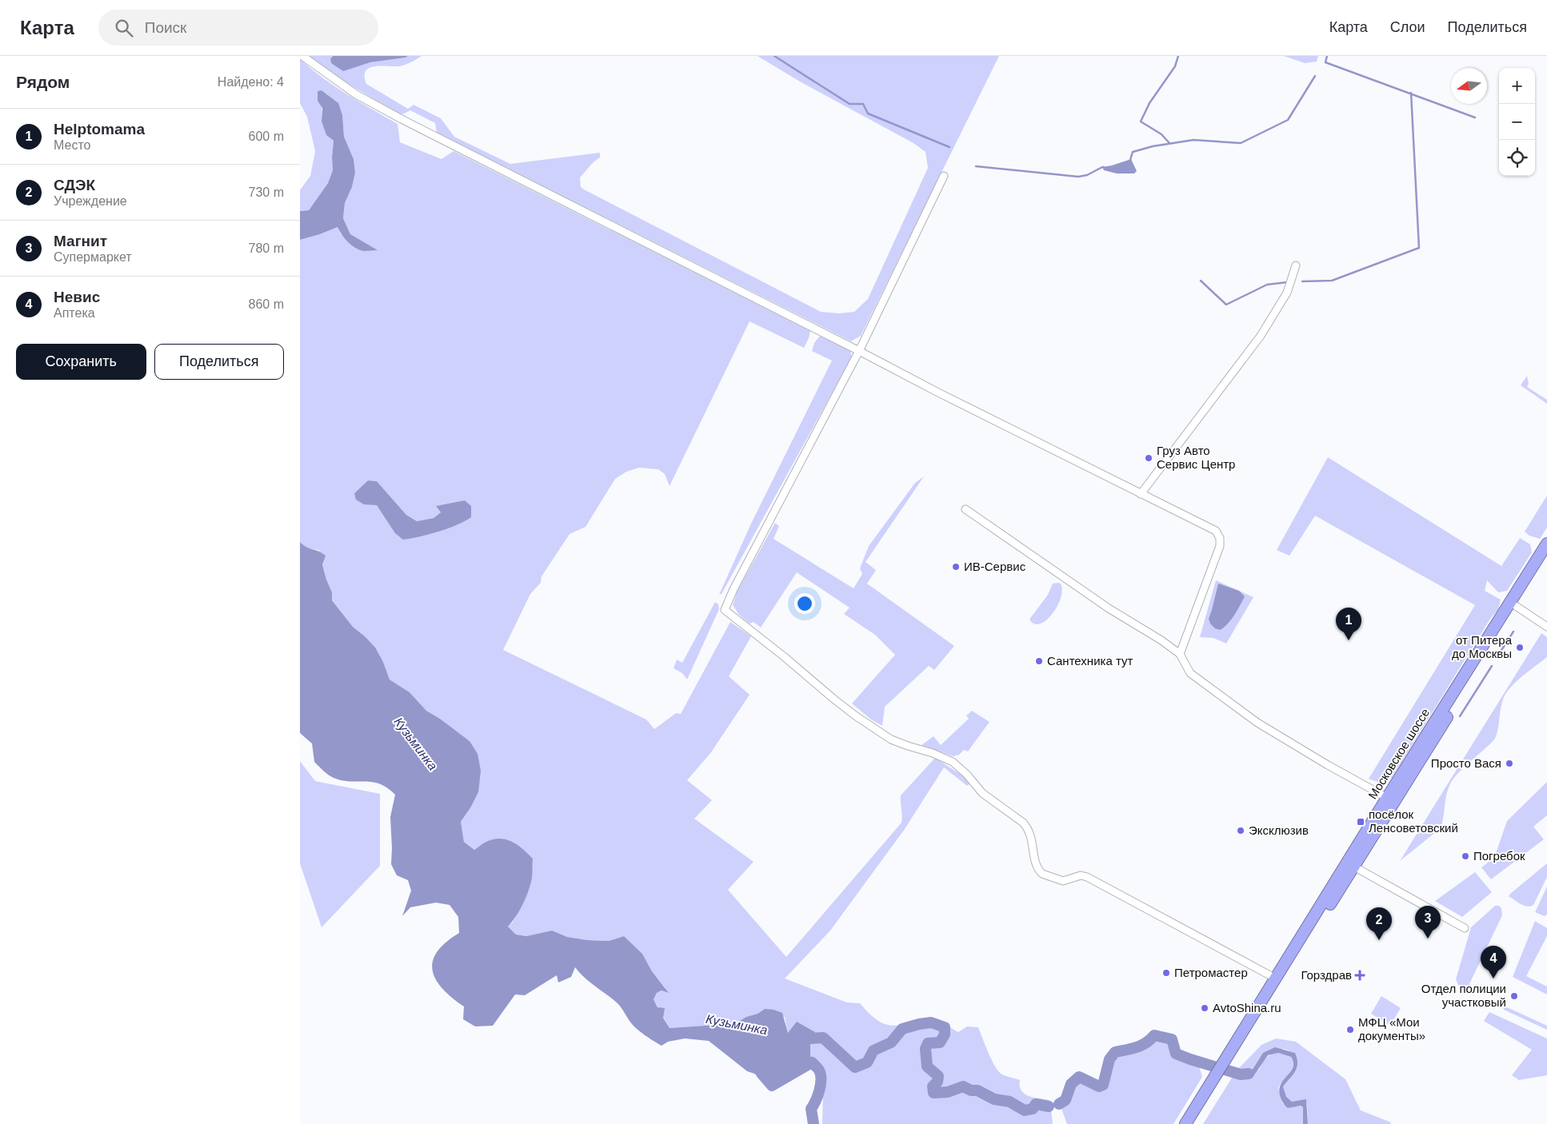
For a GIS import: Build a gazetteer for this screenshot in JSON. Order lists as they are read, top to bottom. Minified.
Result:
{"streets":{"highway":["Московское шоссе"]},"water":["Кузьминка"],"places":{"other":["Груз Авто Сервис Центр","ИВ-Сервис","от Питера до Москвы","Сантехника тут","Просто Вася","Эксклюзив","Погребок","Петромастер","Отдел полиции участковый","AvtoShina.ru","МФЦ «Мои документы»"],"transit":["посёлок Ленсоветовский"],"health":["Горздрав"]},"north":"left","page":{"header":"Карта","search":"Поиск","nav":["Карта","Слои","Поделиться"],"heading":["Рядом","Найдено: 4"],"map_buttons":["+","−"],"list":[{"mark":"1","name":"Helptomama","note":"Место","value":"600 m"},{"mark":"2","name":"СДЭК","note":"Учреждение","value":"730 m"},{"mark":"3","name":"Магнит","note":"Супермаркет","value":"780 m"},{"mark":"4","name":"Невис","note":"Аптека","value":"860 m"}],"buttons":["Сохранить","Поделиться"],"pins":["1","3","2","4"]}}
